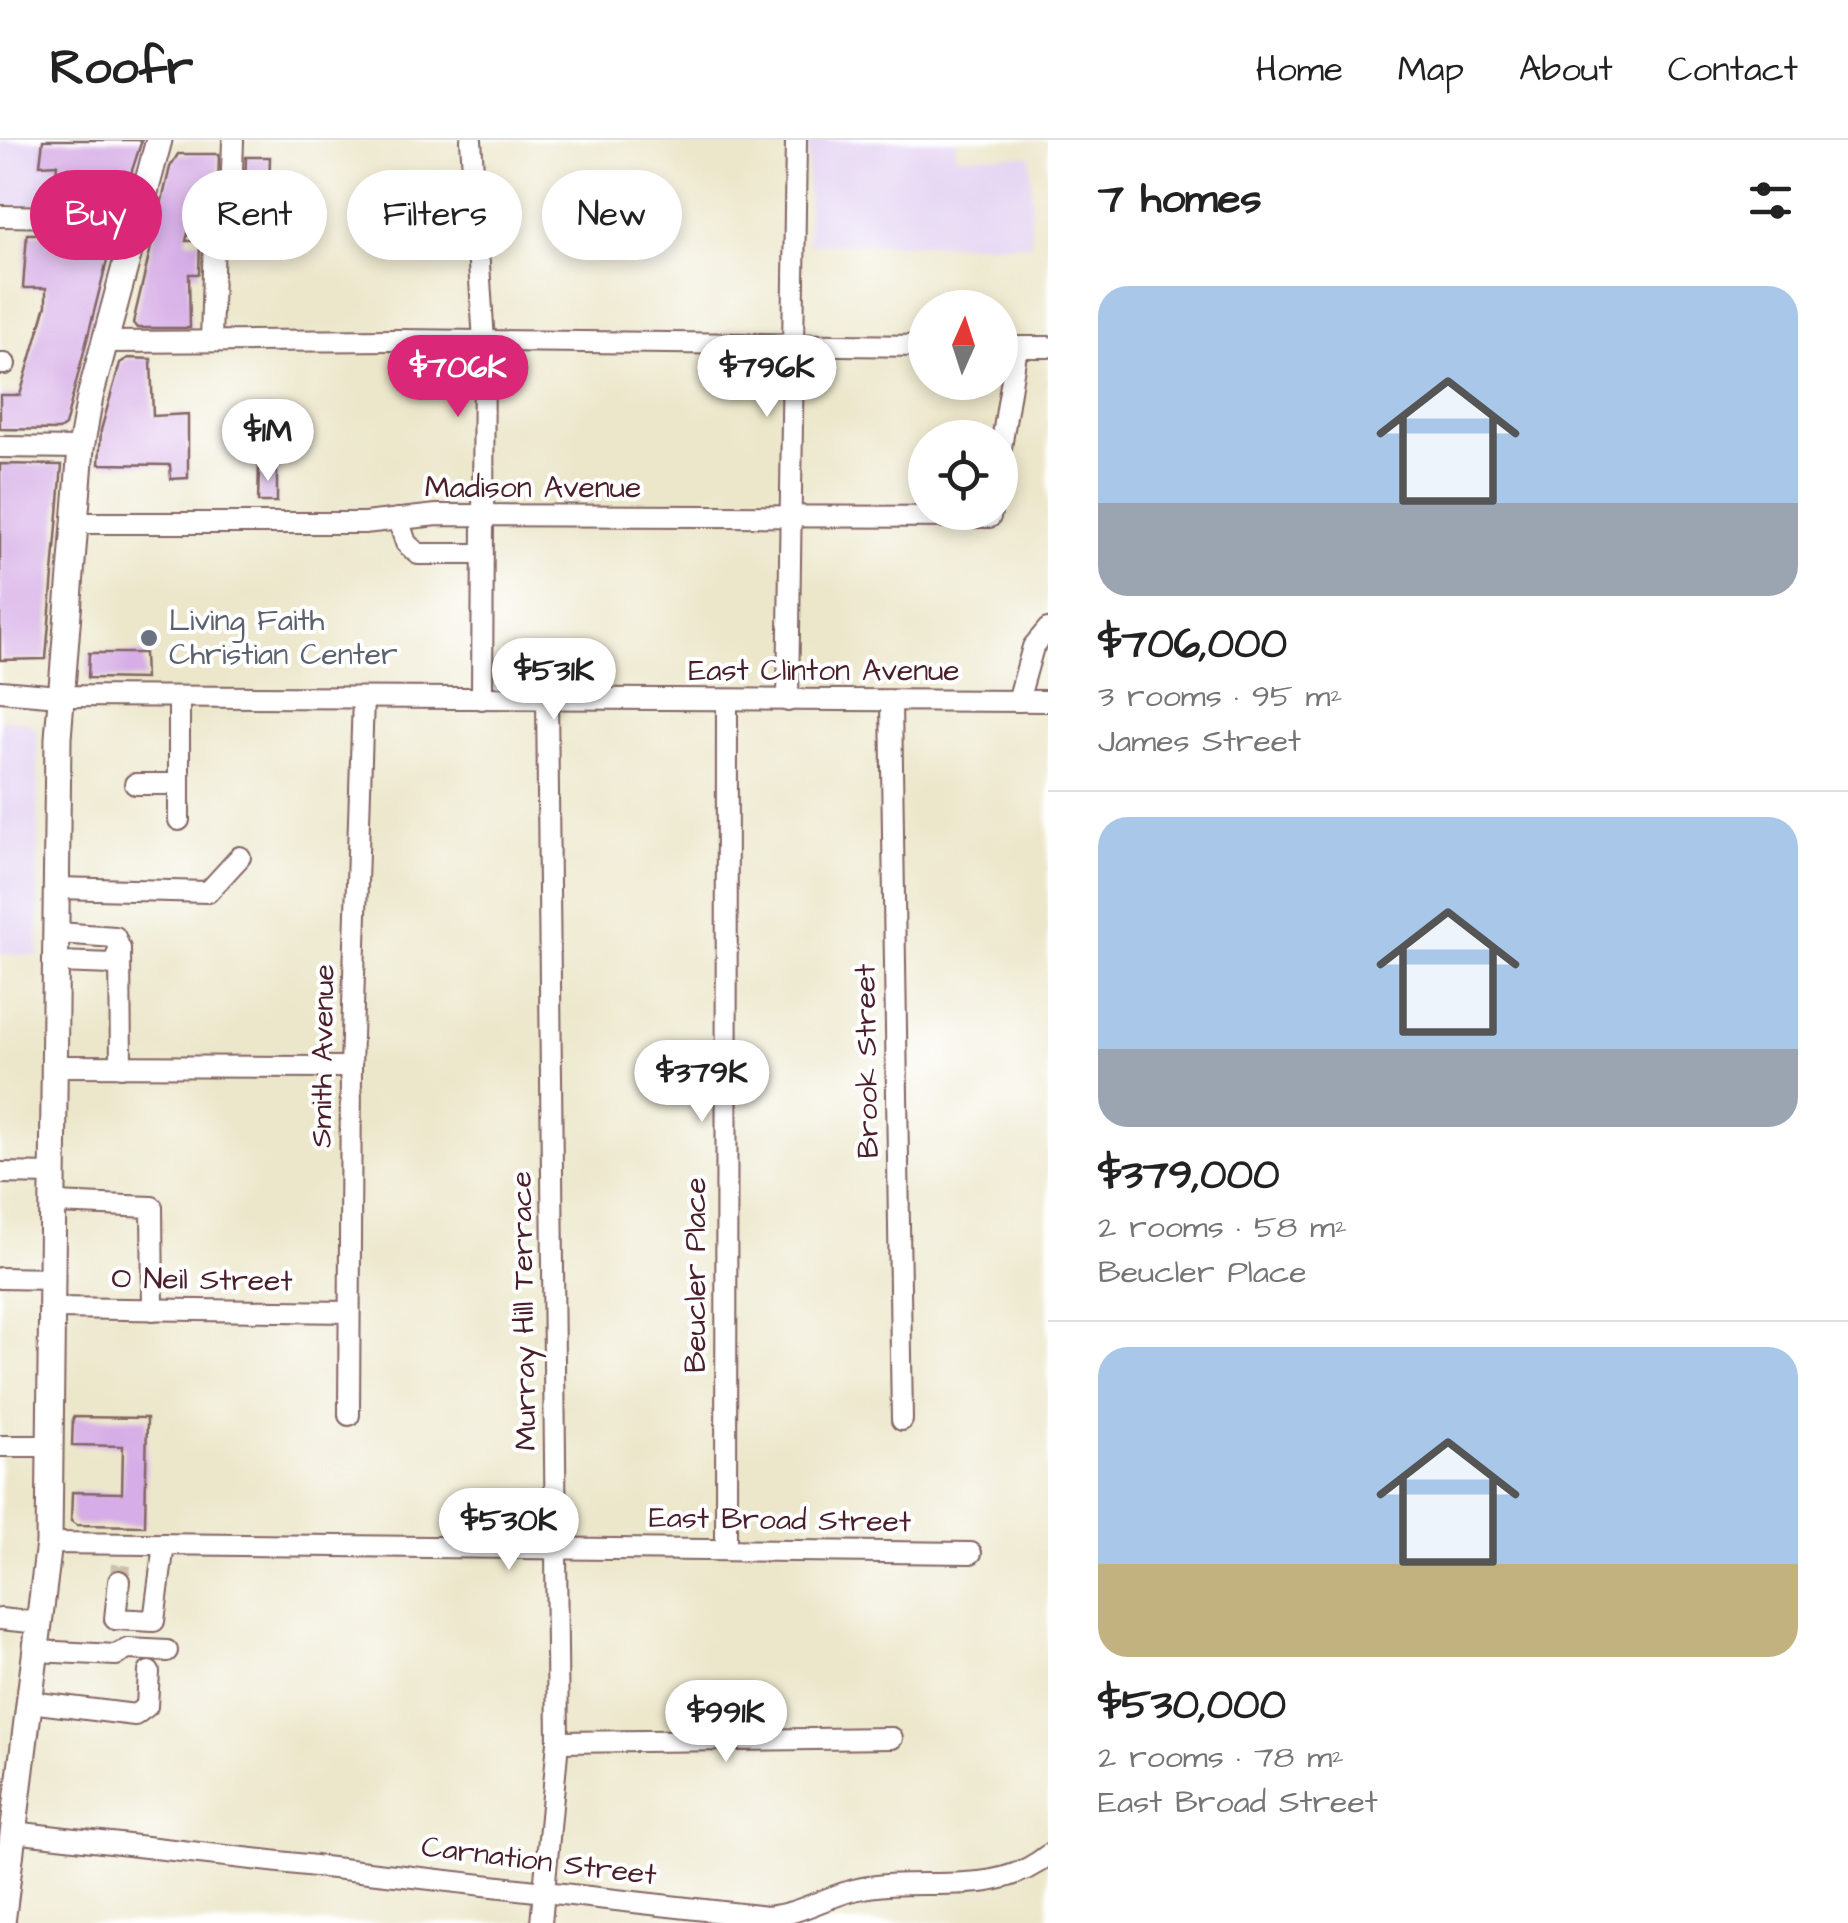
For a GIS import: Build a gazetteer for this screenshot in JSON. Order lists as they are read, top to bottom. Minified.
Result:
{"streets":{"street":["Madison Avenue","East Clinton Avenue","Smith Avenue","Brook Street","Beucler Place","O Neil Street","Murray Hill Terrace","East Broad Street","Carnation Street"]},"crossings":[["East Clinton Avenue","Smith Avenue"],["East Clinton Avenue","Brook Street"],["East Clinton Avenue","Beucler Place"],["East Clinton Avenue","Murray Hill Terrace"],["Smith Avenue","O Neil Street"],["Beucler Place","East Broad Street"],["Murray Hill Terrace","East Broad Street"],["Murray Hill Terrace","Carnation Street"]],"places":["Living Faith Christian Center"],"north":"top","page":{"header":"Roofr","nav":["Home","Map","About","Contact"],"heading":"7 homes","chip":["Buy","Rent","Filters","New"],"list":[{"name":"$706,000","note":"3 rooms · 95 m² · James Street"},{"name":"$379,000","note":"2 rooms · 58 m² · Beucler Place"},{"name":"$530,000","note":"2 rooms · 78 m² · East Broad Street"}],"price":["$706K","$796K","$1M","$531K","$379K","$530K","$991K"]}}
